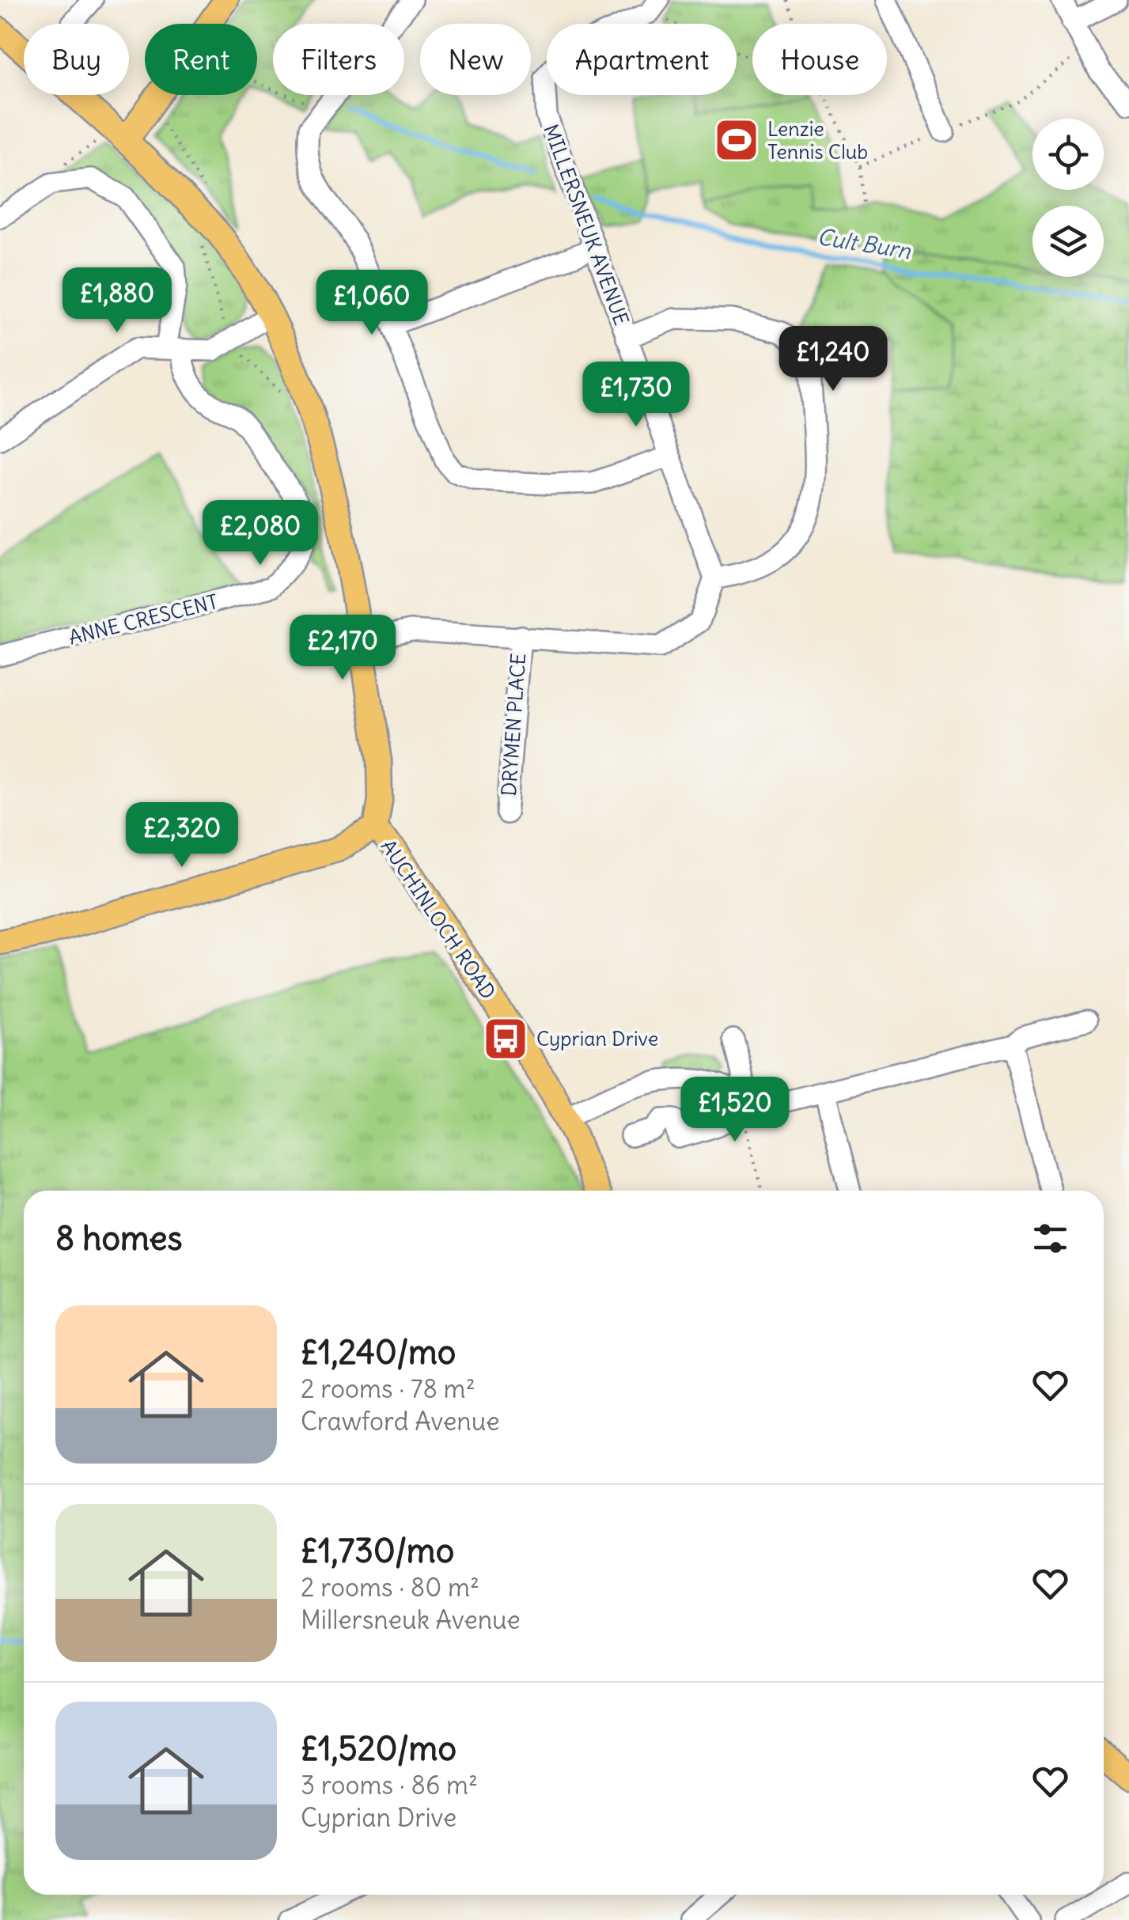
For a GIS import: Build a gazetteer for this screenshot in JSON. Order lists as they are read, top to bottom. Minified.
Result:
{"streets":{"main road":["AUCHINLOCH ROAD"],"street":["MILLERSNEUK AVENUE","ANNE CRESCENT","DRYMEN PLACE"]},"water":["Cult Burn"],"places":{"sports":["Lenzie Tennis Club"],"bus stop":["Cyprian Drive"]},"page":{"chip":["Buy","Rent","Filters","New","Apartment","House"],"price":["£1,880","£1,060","£1,240","£1,730","£2,080","£2,170","£2,320","£1,520"],"heading":"8 homes","list":[{"name":"£1,240/mo","note":"2 rooms · 78 m² · Crawford Avenue"},{"name":"£1,730/mo","note":"2 rooms · 80 m² · Millersneuk Avenue"},{"name":"£1,520/mo","note":"3 rooms · 86 m² · Cyprian Drive"}]}}
